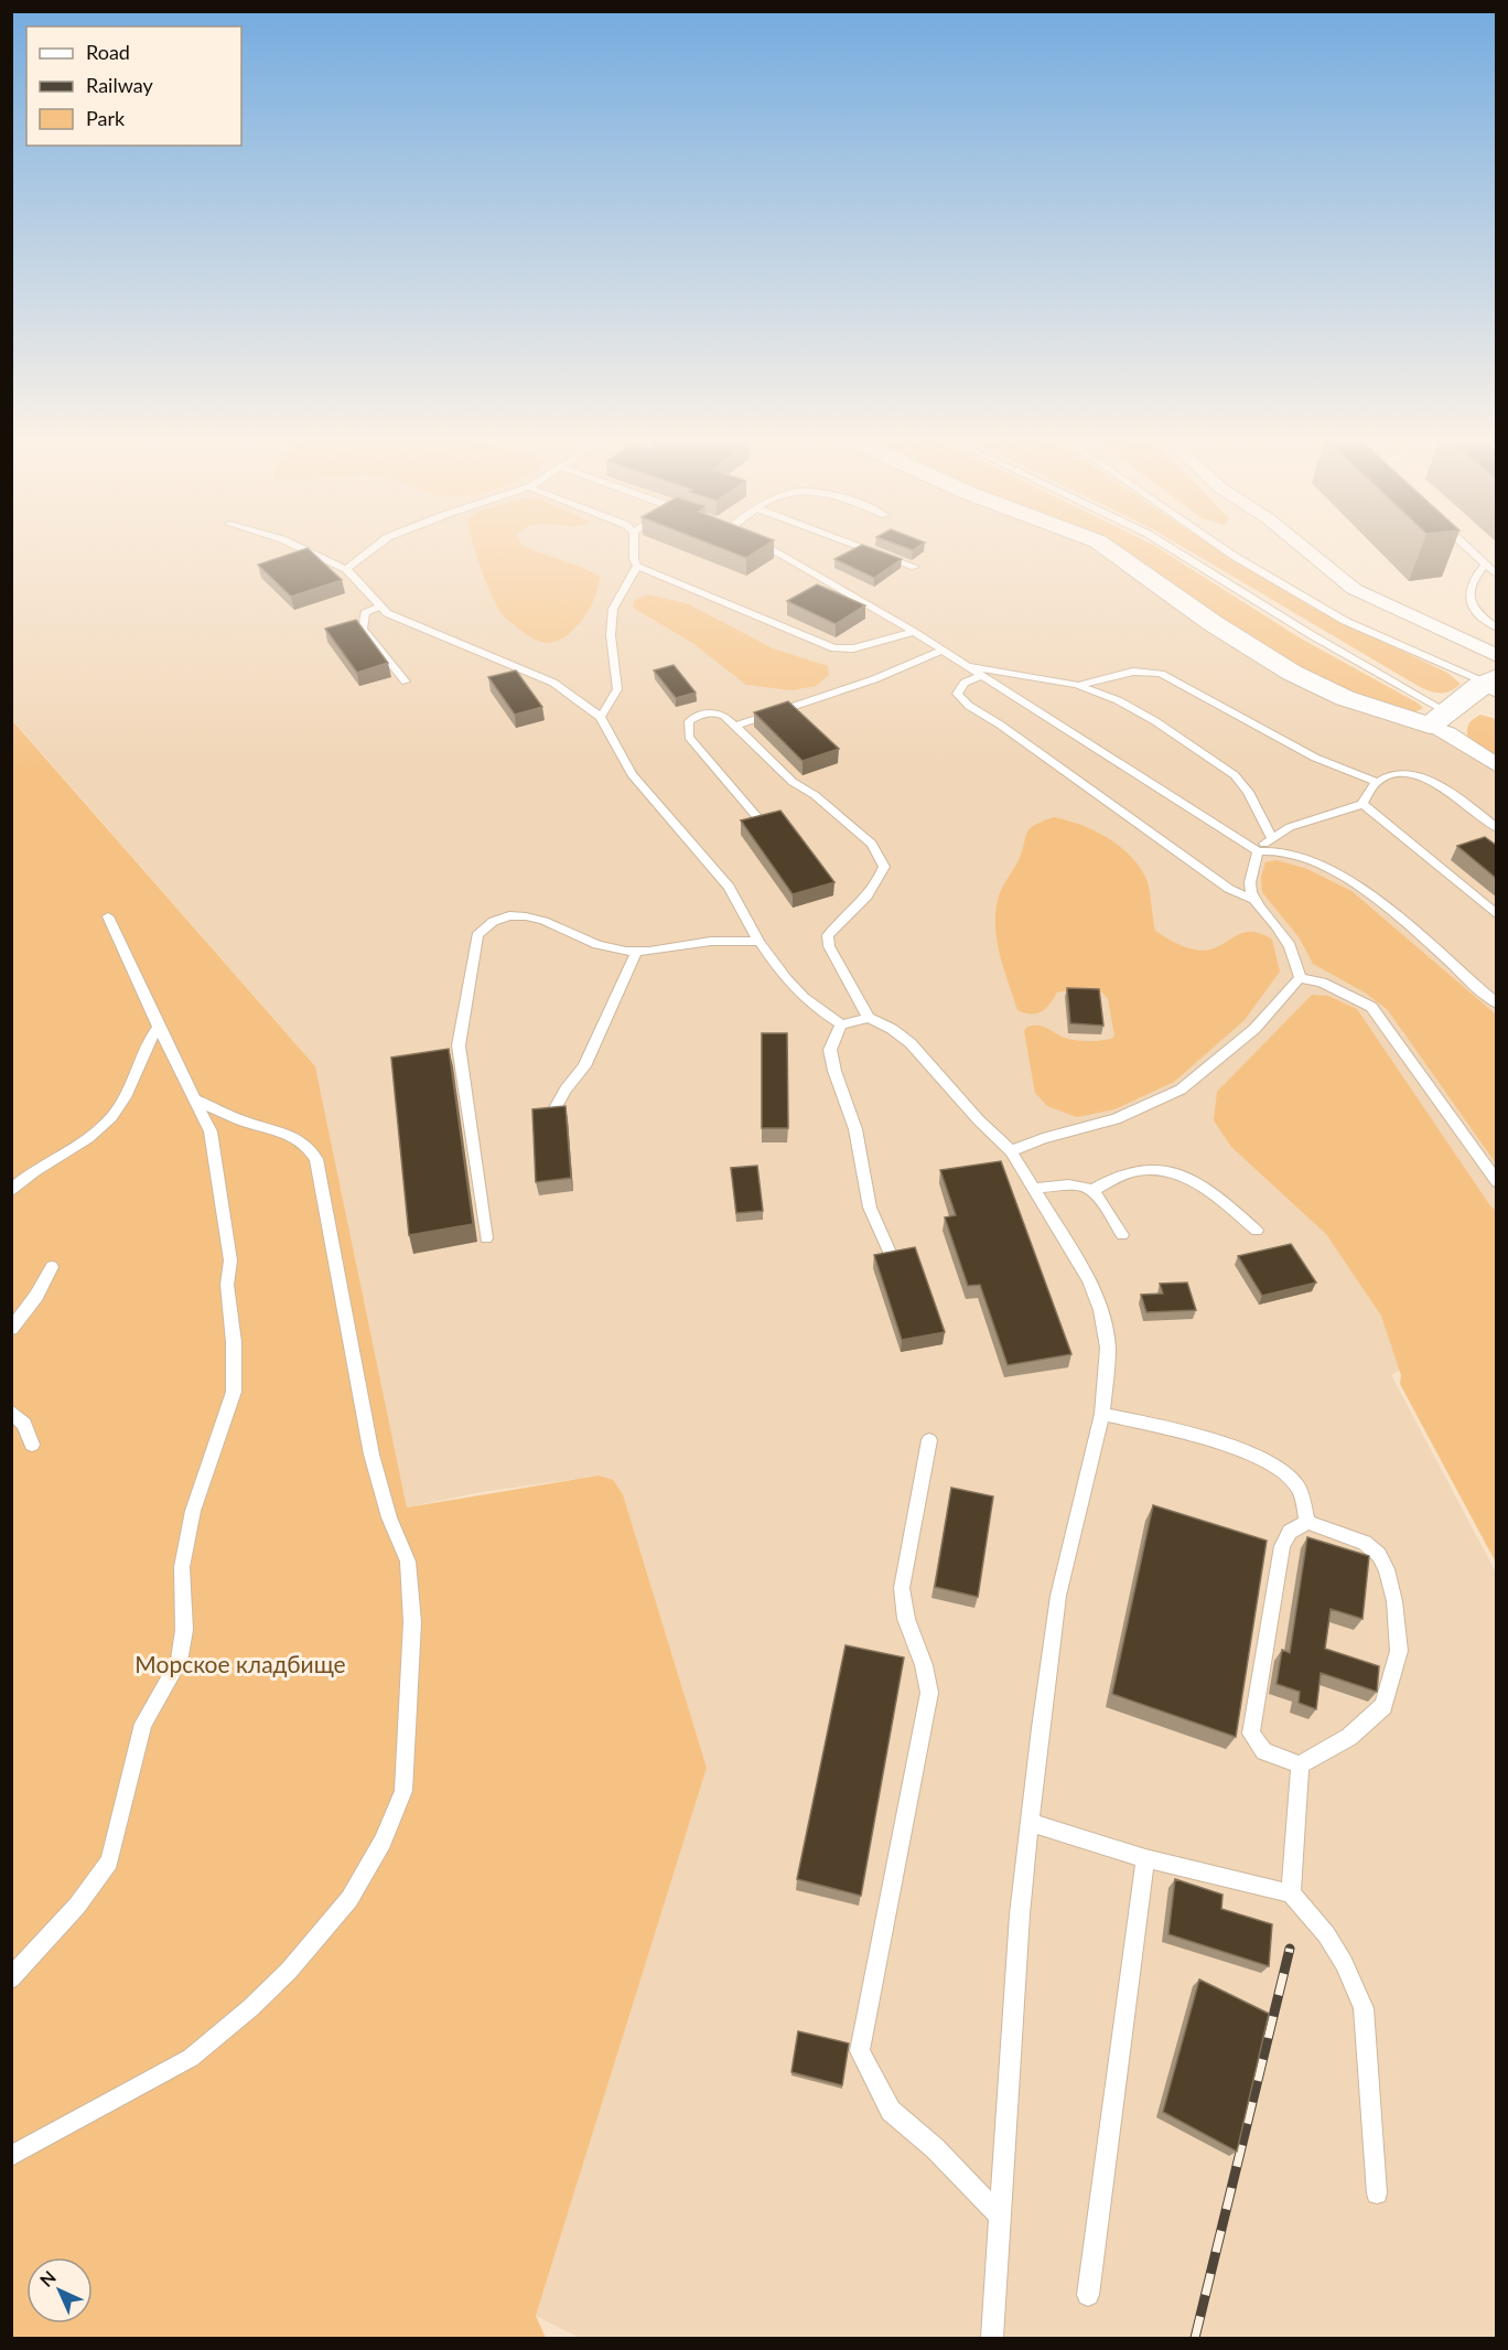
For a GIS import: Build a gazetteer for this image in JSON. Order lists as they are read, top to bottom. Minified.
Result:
{"parks":["Морское кладбище"],"legend":["Road","Railway","Park"],"north":"top left"}
